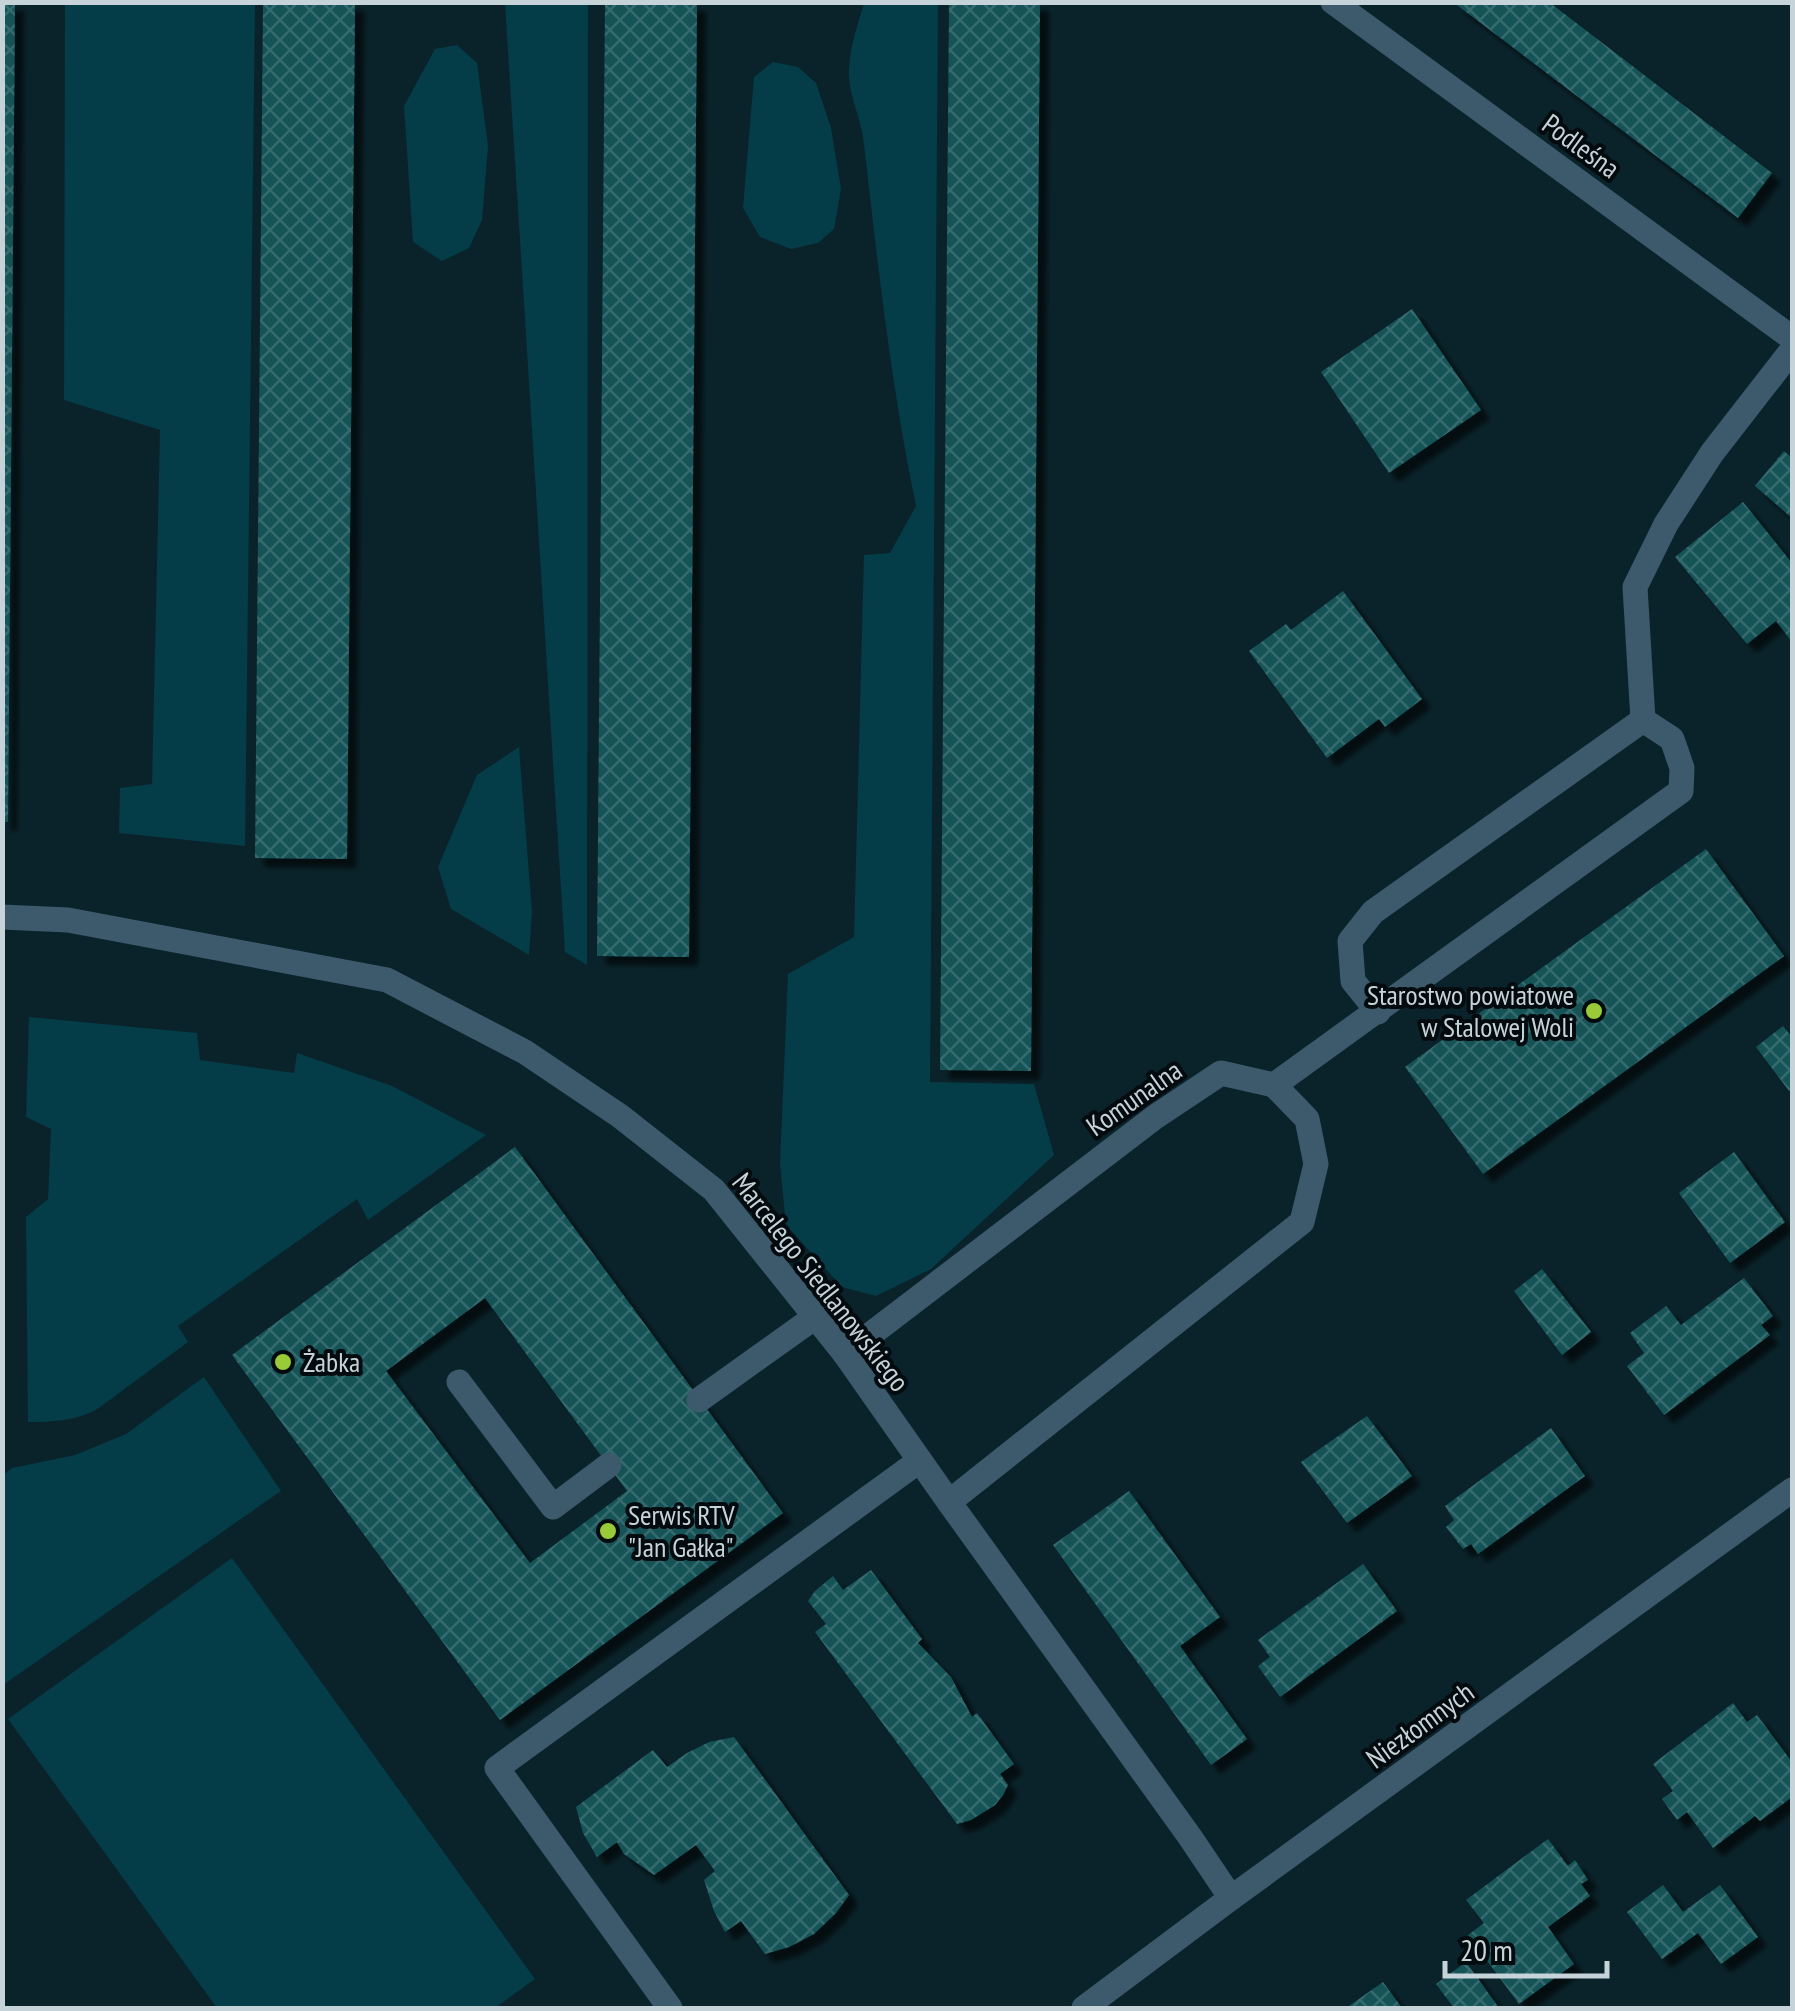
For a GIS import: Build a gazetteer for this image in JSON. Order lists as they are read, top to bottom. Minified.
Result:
{"streets":{"street":["Podleśna","Komunalna","Marcelego Siedlanowskiego","Niezłomnych"]},"crossings":[["Komunalna","Marcelego Siedlanowskiego"],["Marcelego Siedlanowskiego","Niezłomnych"]],"places":["Starostwo powiatowe w Stalowej Woli","Żabka","Serwis RTV \"Jan Gałka\""],"scale_bar":"20 m"}
